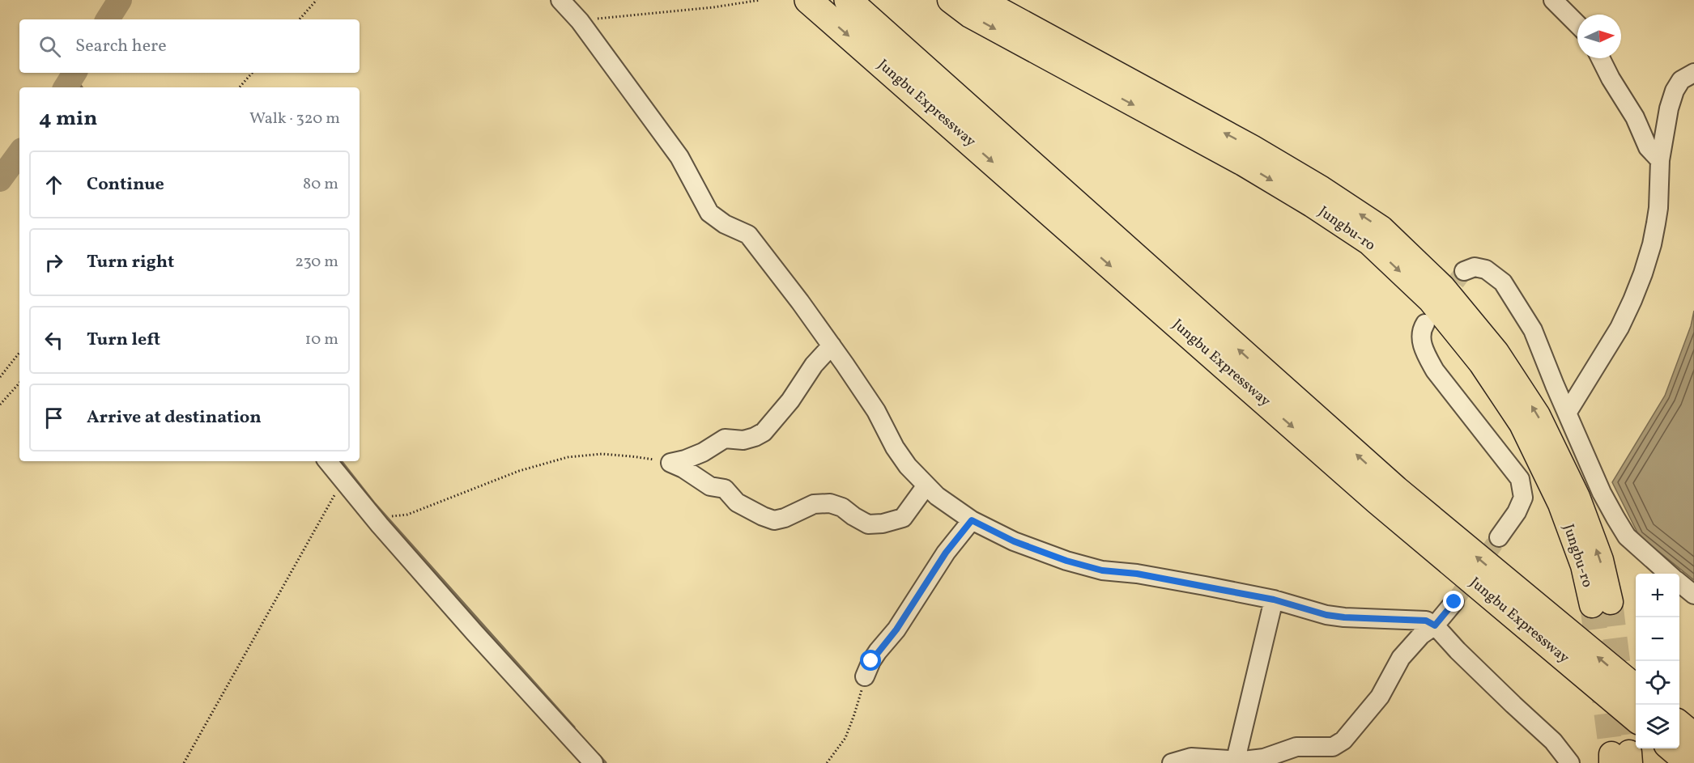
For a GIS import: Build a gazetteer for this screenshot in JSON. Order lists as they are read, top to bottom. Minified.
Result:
{"streets":{"highway":["Jungbu Expressway"],"main road":["Jungbu-ro"]},"north":"right","page":{"search":"Search here","heading":["4 min","Walk · 320 m"],"list":[["Continue","80 m"],["Turn right","230 m"],["Turn left","10 m"],"Arrive at destination"],"map_buttons":["+","−"]}}
